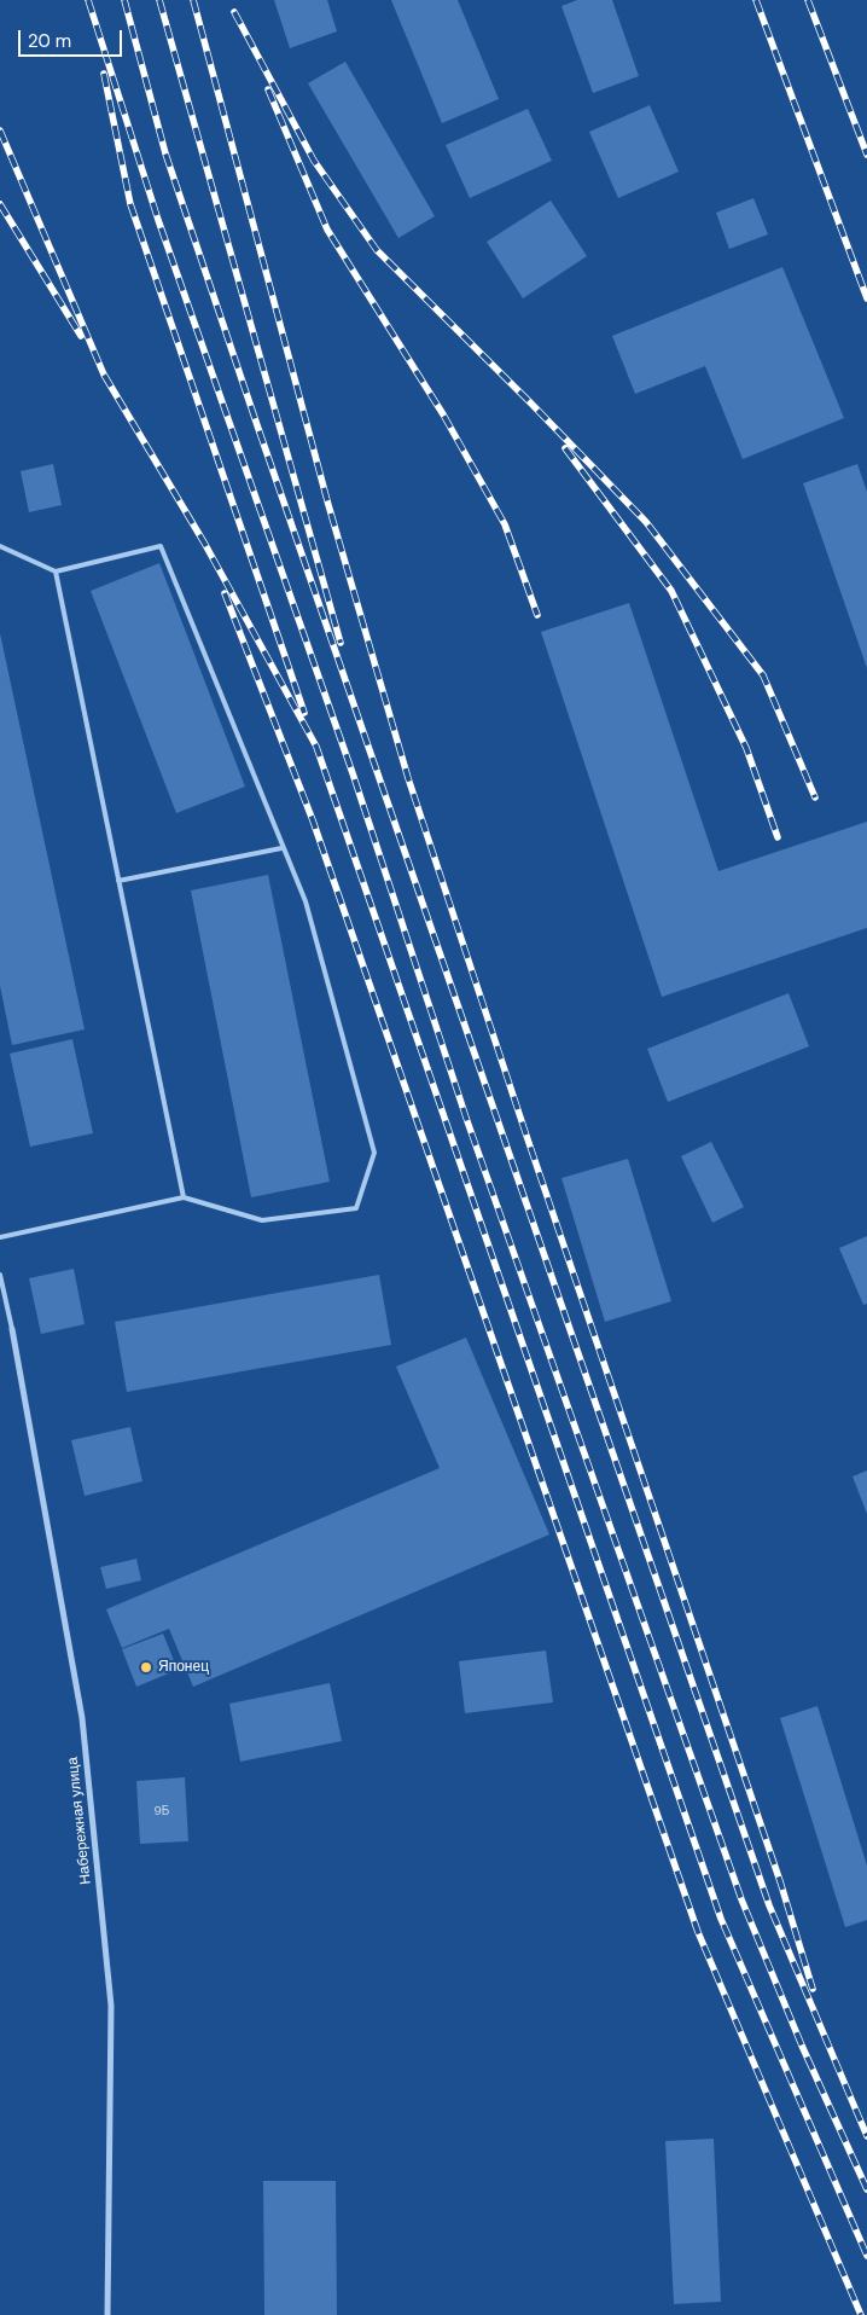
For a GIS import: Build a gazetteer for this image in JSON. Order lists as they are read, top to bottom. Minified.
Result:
{"streets":{"street":["Набережная улица"]},"places":["Японец"],"house_numbers":["9Б"],"scale_bar":"20 m"}
